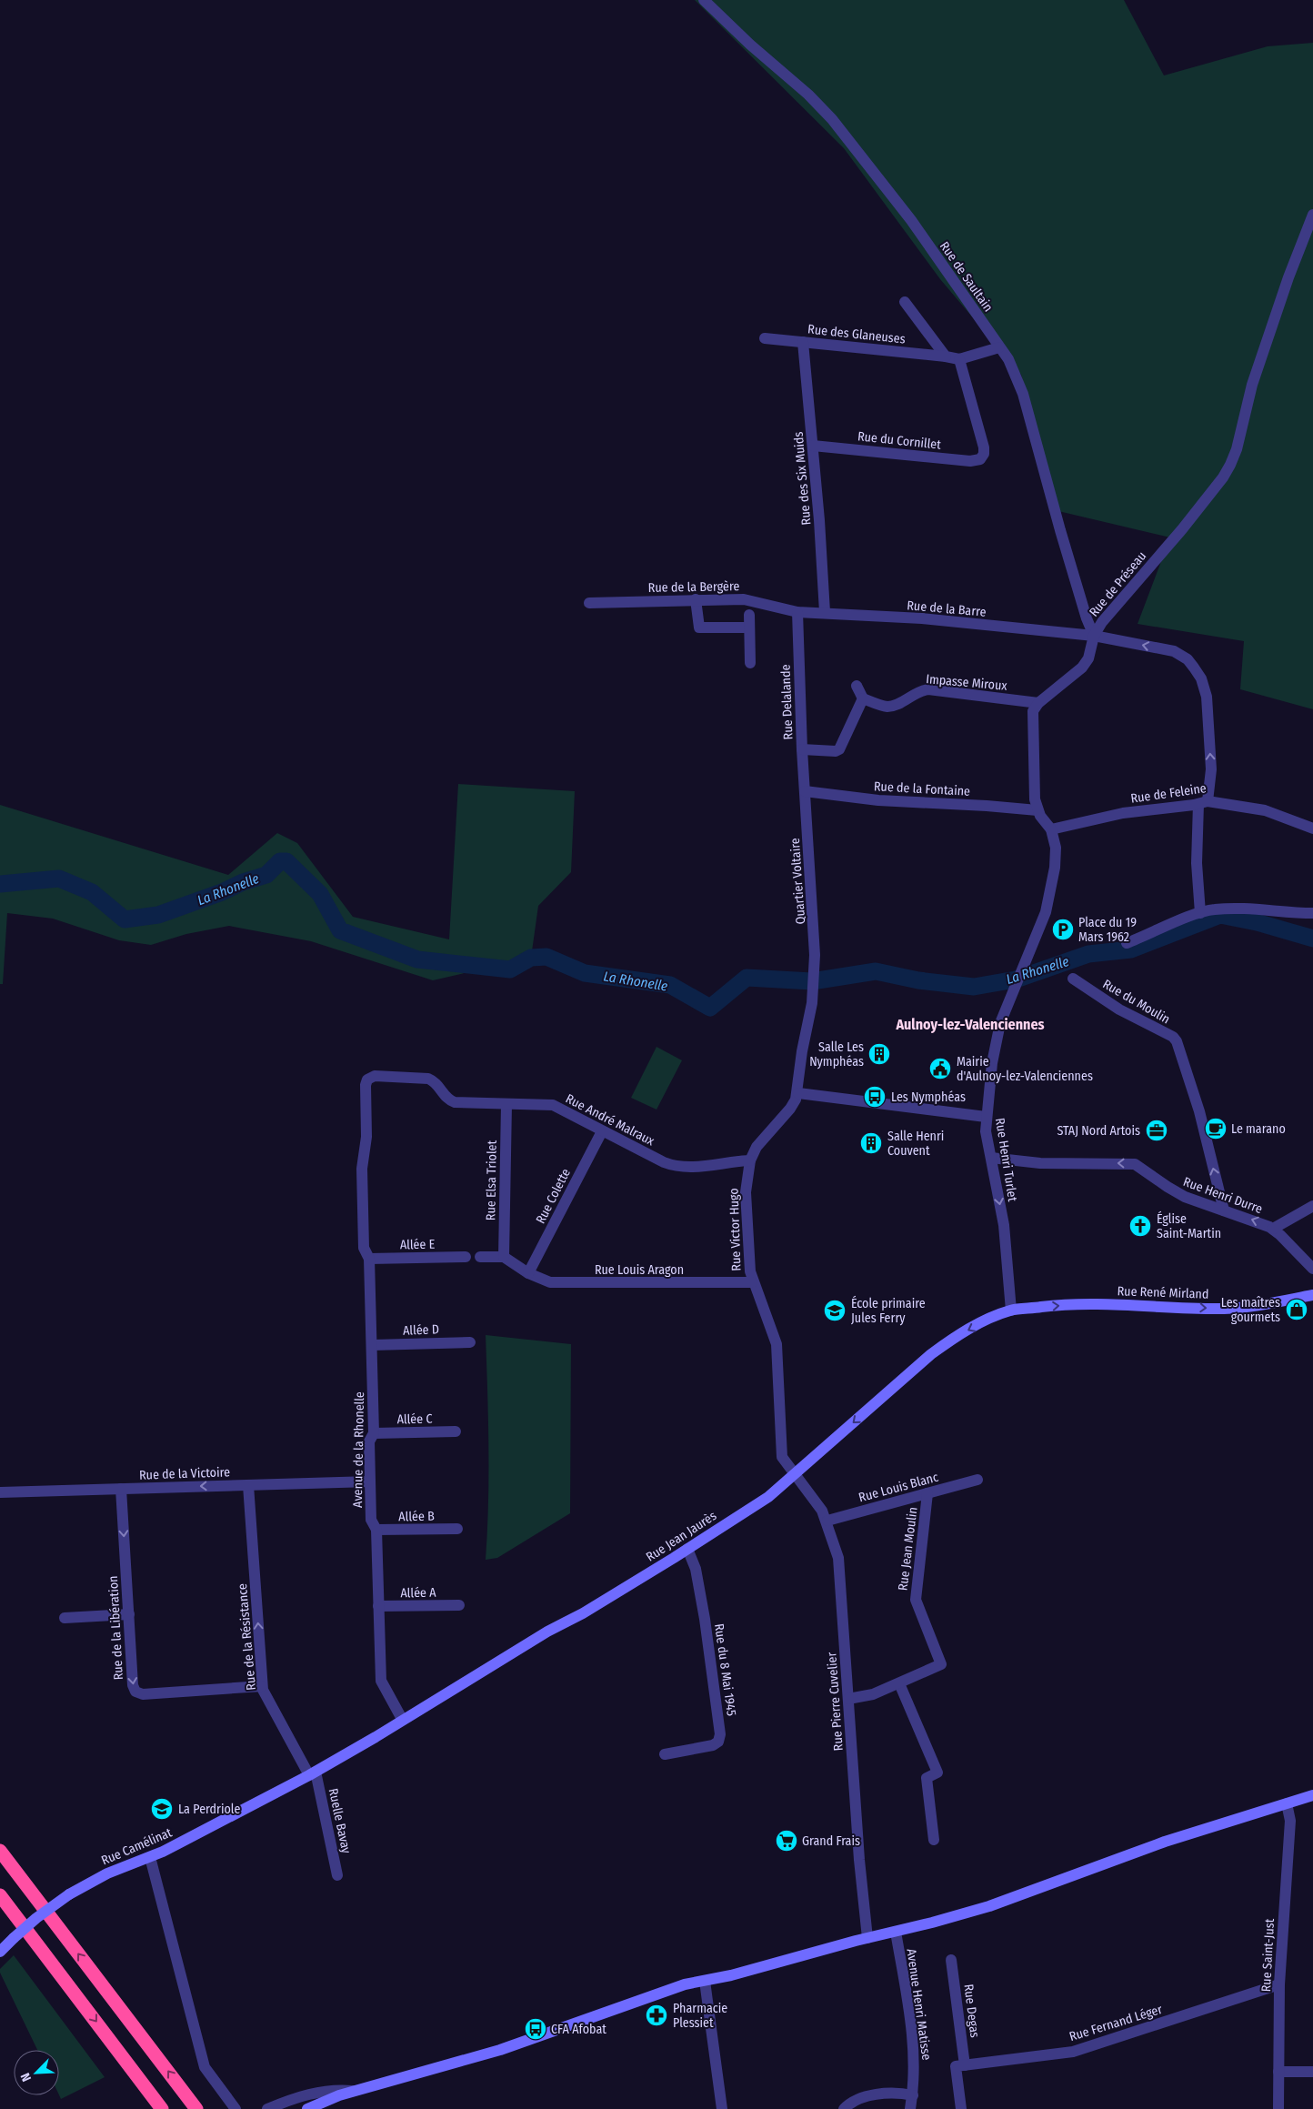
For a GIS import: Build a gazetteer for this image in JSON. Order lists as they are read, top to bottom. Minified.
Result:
{"streets":{"street":["Rue de Saultain","Rue des Glaneuses","Rue du Cornillet","Rue des Six Muids","Rue de Préseau","Rue de la Bergère","Rue de la Barre","Impasse Miroux","Rue Delalande","Rue de la Fontaine","Rue de Feleine","Quartier Voltaire","Rue du Moulin","Rue André Malraux","Rue Henri Turlet","Rue Elsa Triolet","Rue Henri Durre","Rue Colette","Rue Victor Hugo","Allée E","Rue Louis Aragon","Rue René Mirland","Allée D","Allée C","Avenue de la Rhonelle","Rue de la Victoire","Rue Louis Blanc","Allée B","Rue Jean Jaurès","Rue Jean Moulin","Allée A","Rue de la Libération","Rue de la Résistance","Rue du 8 Mai 1945","Rue Pierre Cuvelier","Ruelle Bavay","Rue Camélinat","Rue Saint-Just","Avenue Henri Matisse","Rue Degas","Rue Fernand Léger"]},"crossings":[["Rue de Saultain","Rue de Préseau"],["Rue de Saultain","Rue de la Barre"],["Rue des Glaneuses","Rue du Cornillet"],["Rue des Glaneuses","Rue des Six Muids"],["Rue du Cornillet","Rue des Six Muids"],["Rue des Six Muids","Rue de la Barre"],["Rue de Préseau","Rue de la Barre"],["Rue de Préseau","Impasse Miroux"],["Rue de la Bergère","Rue de la Barre"],["Rue de la Bergère","Rue Delalande"],["Rue de la Barre","Rue Delalande"],["Rue de la Barre","Rue de Feleine"],["Rue Delalande","Rue de la Fontaine"],["Rue Delalande","Quartier Voltaire"],["Rue de la Fontaine","Quartier Voltaire"],["Rue de Feleine","Rue Henri Turlet"],["Quartier Voltaire","Rue Victor Hugo"],["Rue du Moulin","Rue Henri Durre"],["Rue André Malraux","Rue Elsa Triolet"],["Rue André Malraux","Rue Colette"],["Rue André Malraux","Rue Victor Hugo"],["Rue André Malraux","Avenue de la Rhonelle"],["Rue Henri Turlet","Rue Henri Durre"],["Rue Henri Turlet","Rue René Mirland"],["Rue Henri Turlet","Rue Jean Jaurès"],["Rue Colette","Rue Louis Aragon"],["Rue Victor Hugo","Rue Louis Aragon"],["Rue Victor Hugo","Rue Jean Jaurès"],["Rue Victor Hugo","Rue Pierre Cuvelier"],["Allée E","Avenue de la Rhonelle"],["Rue René Mirland","Rue Jean Jaurès"],["Allée D","Avenue de la Rhonelle"],["Allée C","Avenue de la Rhonelle"],["Avenue de la Rhonelle","Rue de la Victoire"],["Avenue de la Rhonelle","Allée B"],["Avenue de la Rhonelle","Rue Jean Jaurès"],["Avenue de la Rhonelle","Allée A"],["Rue de la Victoire","Rue de la Libération"],["Rue de la Victoire","Rue de la Résistance"],["Rue Louis Blanc","Rue Jean Moulin"],["Rue Louis Blanc","Rue Pierre Cuvelier"],["Rue Jean Jaurès","Rue du 8 Mai 1945"],["Rue Jean Jaurès","Rue Pierre Cuvelier"],["Rue Jean Jaurès","Rue Camélinat"],["Rue Jean Moulin","Rue Pierre Cuvelier"],["Rue de la Libération","Rue de la Résistance"],["Rue de la Résistance","Ruelle Bavay"],["Rue de la Résistance","Rue Camélinat"],["Ruelle Bavay","Rue Camélinat"],["Rue Saint-Just","Rue Fernand Léger"],["Rue Degas","Rue Fernand Léger"]],"one_way":["Rue du Moulin","Rue Henri Durre","Rue René Mirland","Rue de la Résistance"],"districts":["Aulnoy-lez-Valenciennes"],"water":["La Rhonelle"],"places":{"parking":["Place du 19 Mars 1962"],"building":["Salle Les Nymphéas","Salle Henri Couvent"],"public building":["Mairie d'Aulnoy-lez-Valenciennes"],"bus stop":["Les Nymphéas","CFA Afobat"],"cafe":["Le marano"],"office":["STAJ Nord Artois"],"church":["Église Saint-Martin"],"shop":["Les maîtres gourmets"],"school or university":["École primaire Jules Ferry","La Perdriole"],"supermarket":["Grand Frais"],"pharmacy":["Pharmacie Plessiet"]},"north":"bottom left"}
